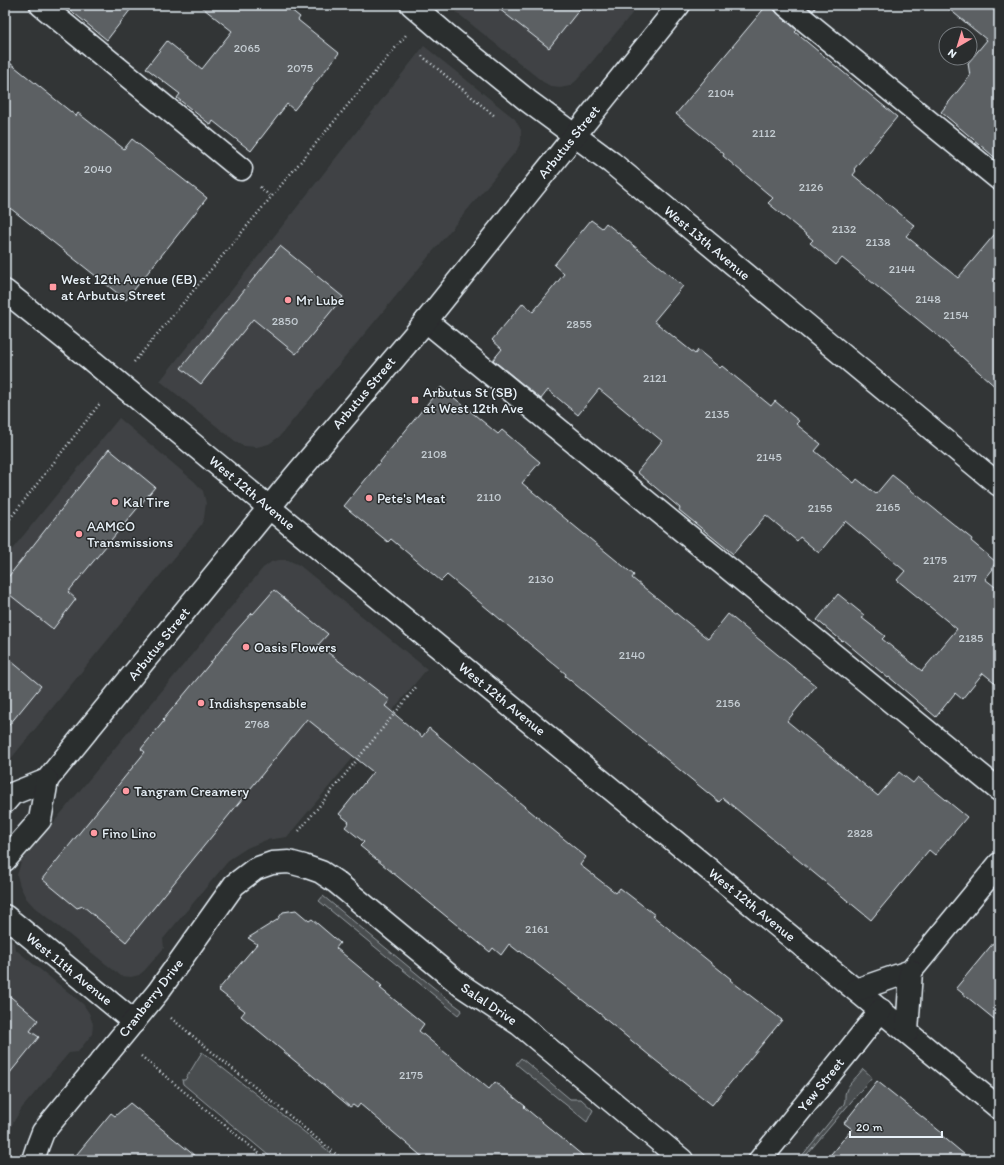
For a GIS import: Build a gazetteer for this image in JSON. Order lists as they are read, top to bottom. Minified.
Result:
{"streets":{"street":["Arbutus Street","West 13th Avenue","West 12th Avenue","West 11th Avenue","Cranberry Drive","Salal Drive","Yew Street"]},"crossings":[["Arbutus Street","West 13th Avenue"],["Arbutus Street","West 12th Avenue"],["West 12th Avenue","Yew Street"],["West 11th Avenue","Cranberry Drive"],["Cranberry Drive","Salal Drive"]],"places":{"transit":["West 12th Avenue (EB) at Arbutus Street","Arbutus St (SB) at West 12th Ave"],"other":["Mr Lube","Pete's Meat","Kal Tire","AAMCO Transmissions","Oasis Flowers","Indishspensable","Tangram Creamery","Fino Lino"]},"house_numbers":["2065","2075","2104","2112","2040","2126","2132","2138","2144","2148","2154","2850","2855","2121","2135","2108","2145","2110","2165","2155","2175","2177","2130","2185","2140","2156","2768","2828","2161","2175"],"scale_bar":"20 m","north":"bottom left"}
